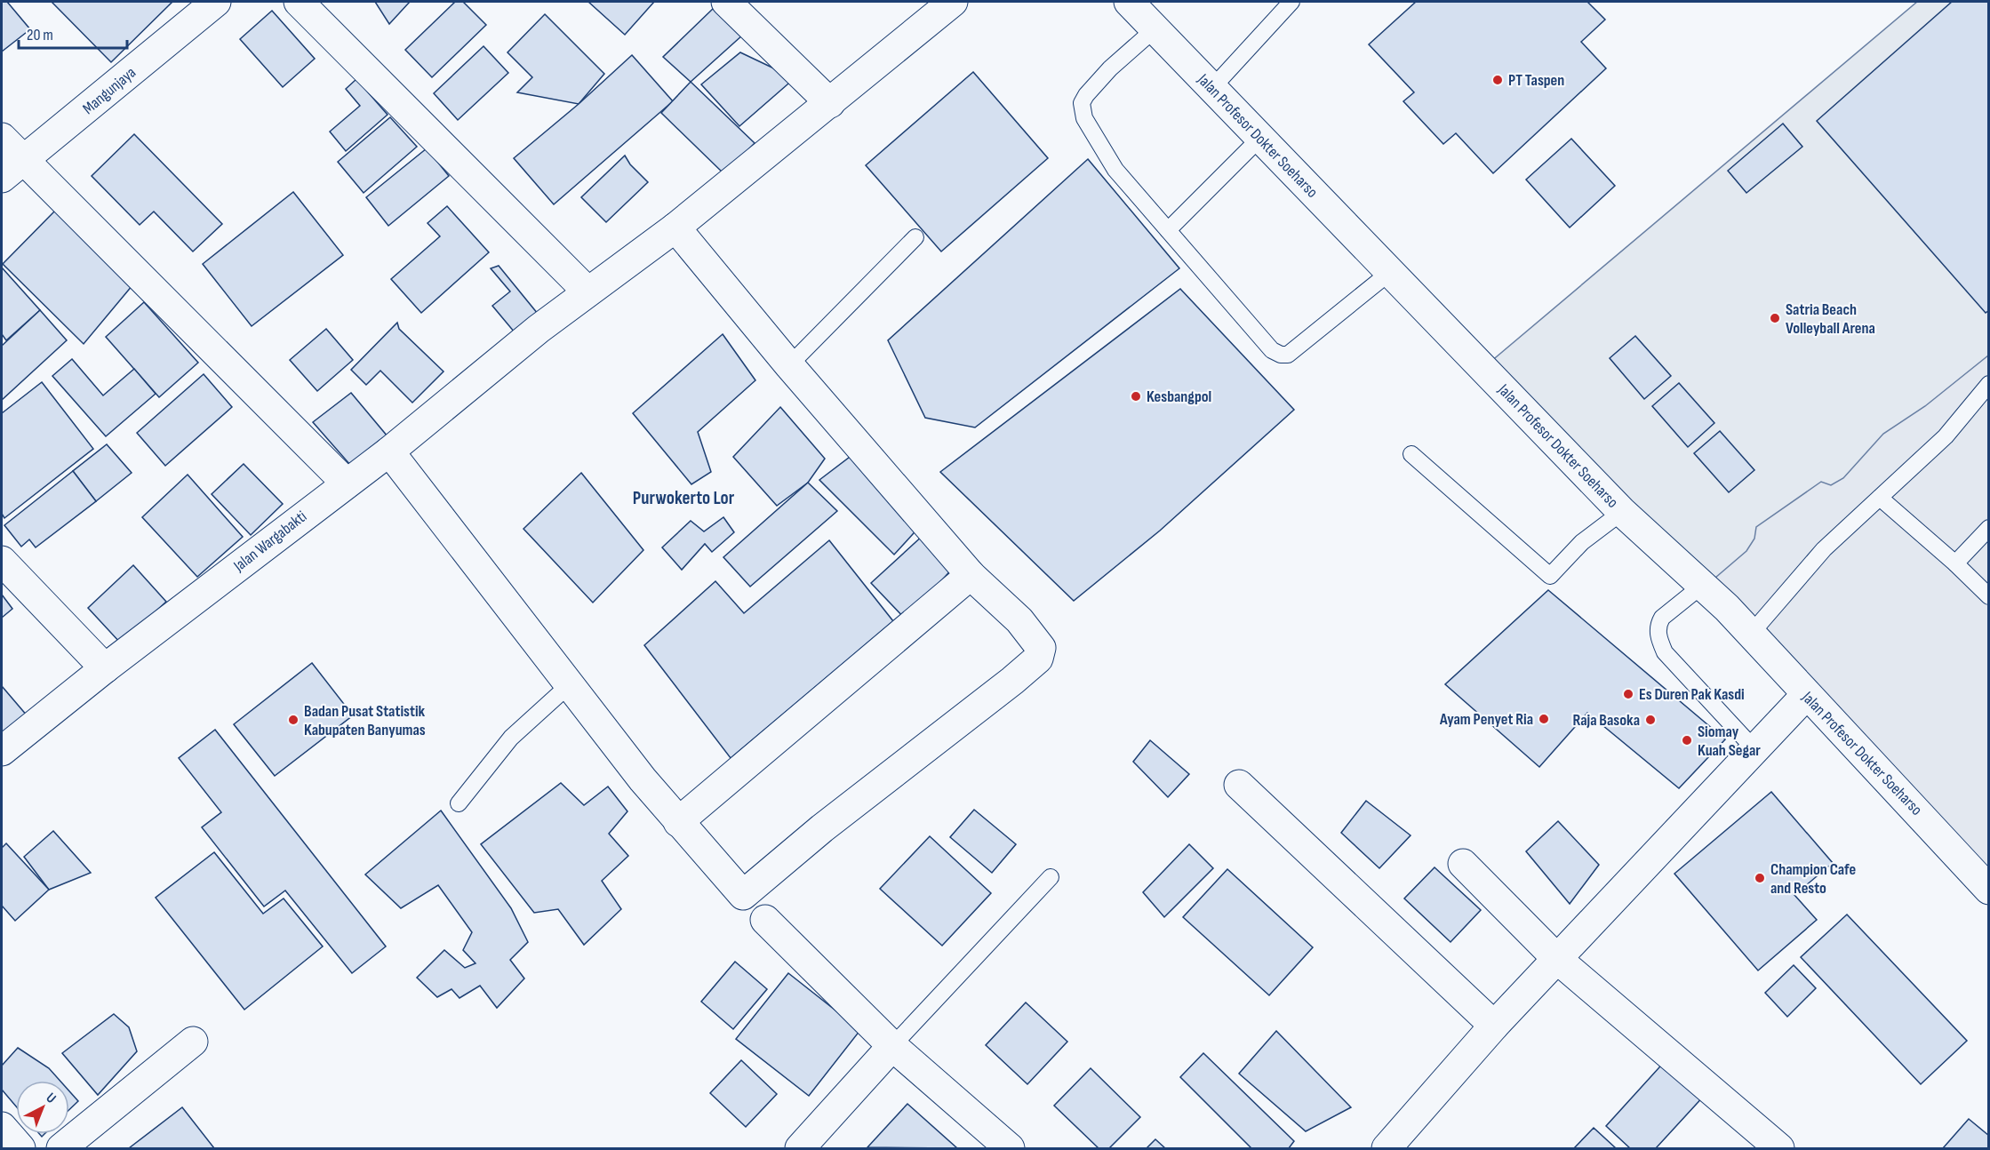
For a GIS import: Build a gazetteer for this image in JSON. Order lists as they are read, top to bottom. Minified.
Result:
{"streets":{"street":["Mangunjaya","Jalan Profesor Dokter Soeharso","Jalan Wargabakti"]},"districts":["Purwokerto Lor"],"places":["PT Taspen","Satria Beach Volleyball Arena","Kesbangpol","Es Duren Pak Kasdi","Ayam Penyet Ria","Badan Pusat Statistik Kabupaten Banyumas","Raja Basoka","Siomay Kuah Segar","Champion Cafe and Resto"],"scale_bar":"20 m","north":"top right"}
